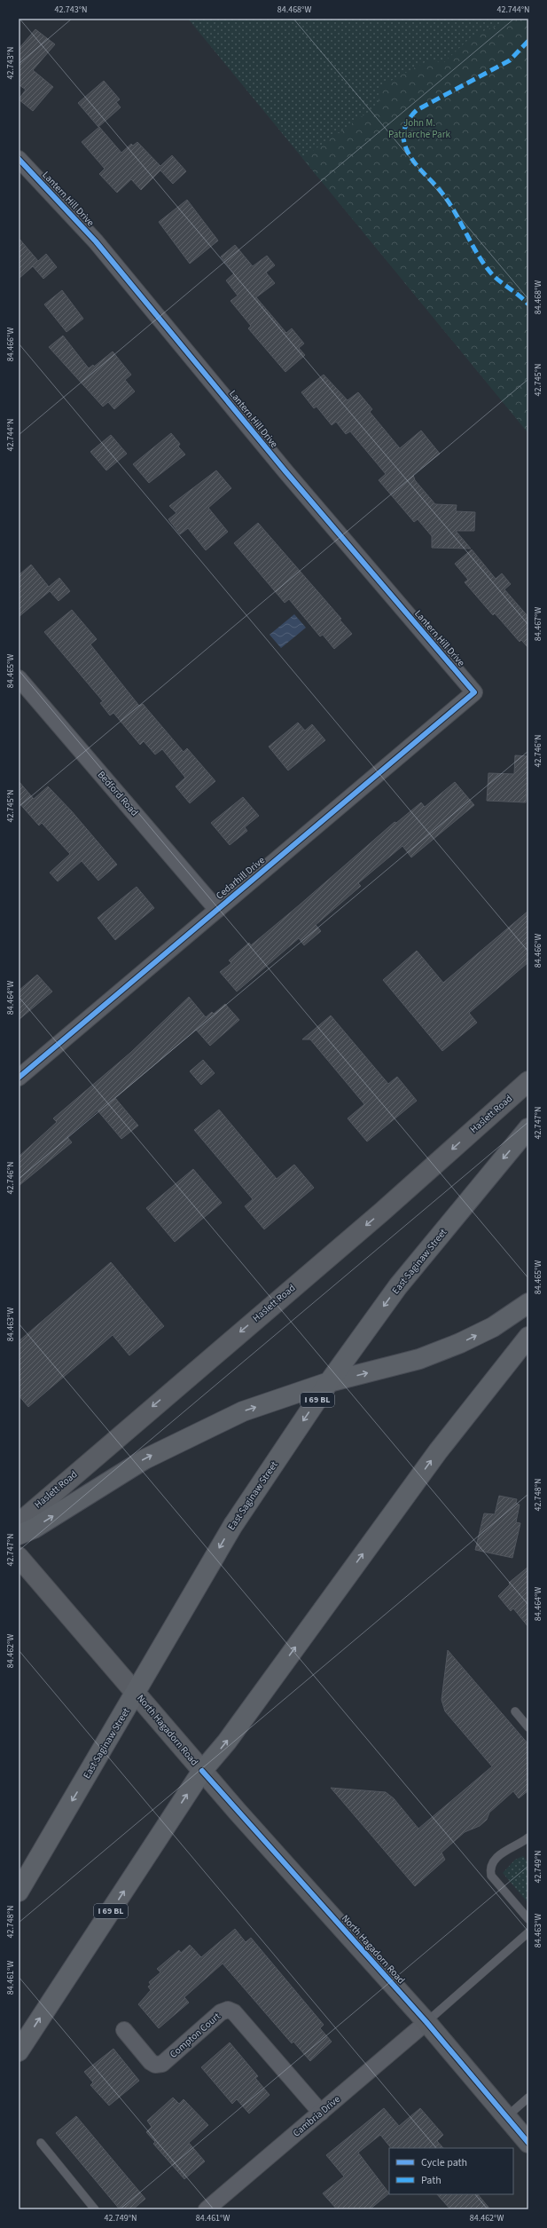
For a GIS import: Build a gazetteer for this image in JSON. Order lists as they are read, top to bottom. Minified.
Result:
{"streets":{"main road":["East Saginaw Street","I 69 BL"],"street":["Lantern Hill Drive","Bedford Road","Cedarhill Drive","Haslett Road","North Hagadorn Road","Compton Court","Cambria Drive"]},"crossings":[["Lantern Hill Drive","Cedarhill Drive"],["Bedford Road","Cedarhill Drive"],["East Saginaw Street","North Hagadorn Road"],["I 69 BL","North Hagadorn Road"],["North Hagadorn Road","Cambria Drive"],["Compton Court","Cambria Drive"]],"one_way":["Haslett Road"],"parks":["John M. Patriarche Park"],"legend":["Cycle path","Path"],"coordinates":["42.743°N","84.468°W","42.744°N","84.466°W","42.745°N","84.467°W","84.465°W","42.746°N","84.464°W","42.747°N","84.463°W","42.748°N","84.462°W","42.749°N","84.461°W"]}
